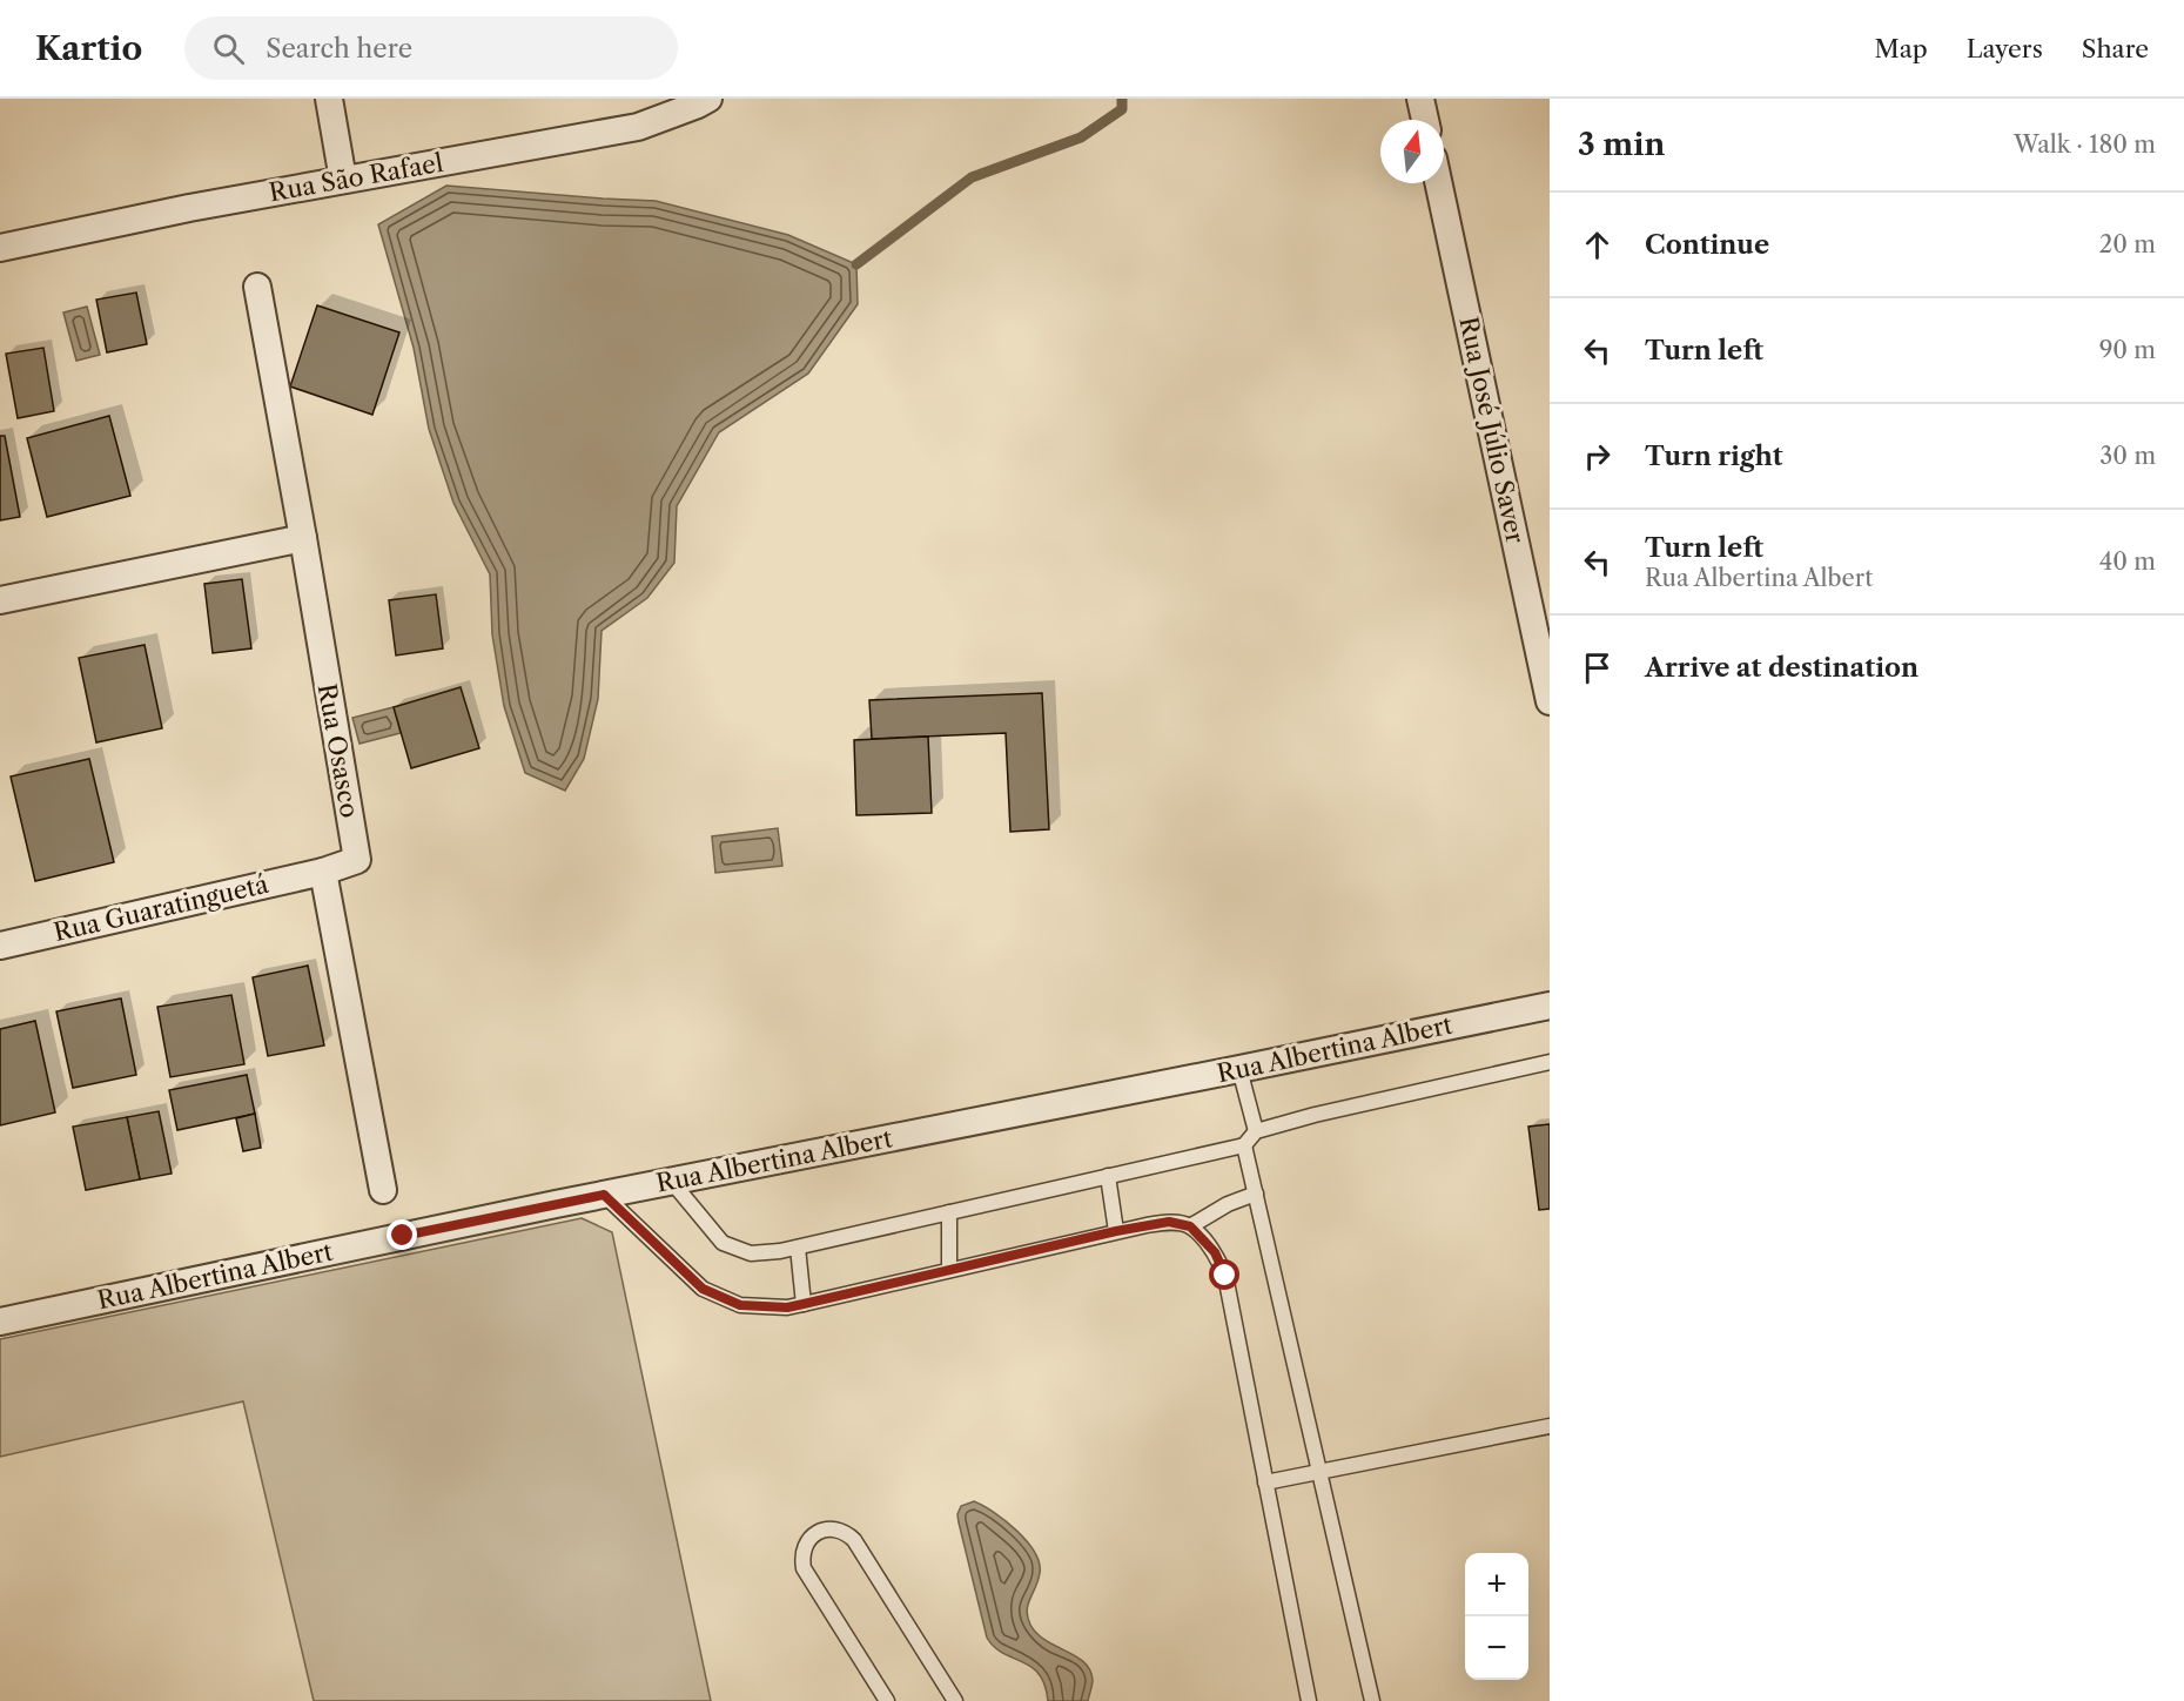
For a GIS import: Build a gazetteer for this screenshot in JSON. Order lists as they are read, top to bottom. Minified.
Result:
{"streets":{"street":["Rua São Rafael","Rua José Júlio Saver","Rua Osasco","Rua Guaratinguetá","Rua Albertina Albert"]},"crossings":[["Rua Osasco","Rua Guaratinguetá"]],"north":"top","page":{"header":"Kartio","search":"Search here","nav":["Map","Layers","Share"],"heading":["3 min","Walk · 180 m"],"list":[["Continue","20 m"],["Turn left","90 m"],["Turn right","30 m"],["Turn left","Rua Albertina Albert","40 m"],"Arrive at destination"],"map_buttons":["+","−"]}}
